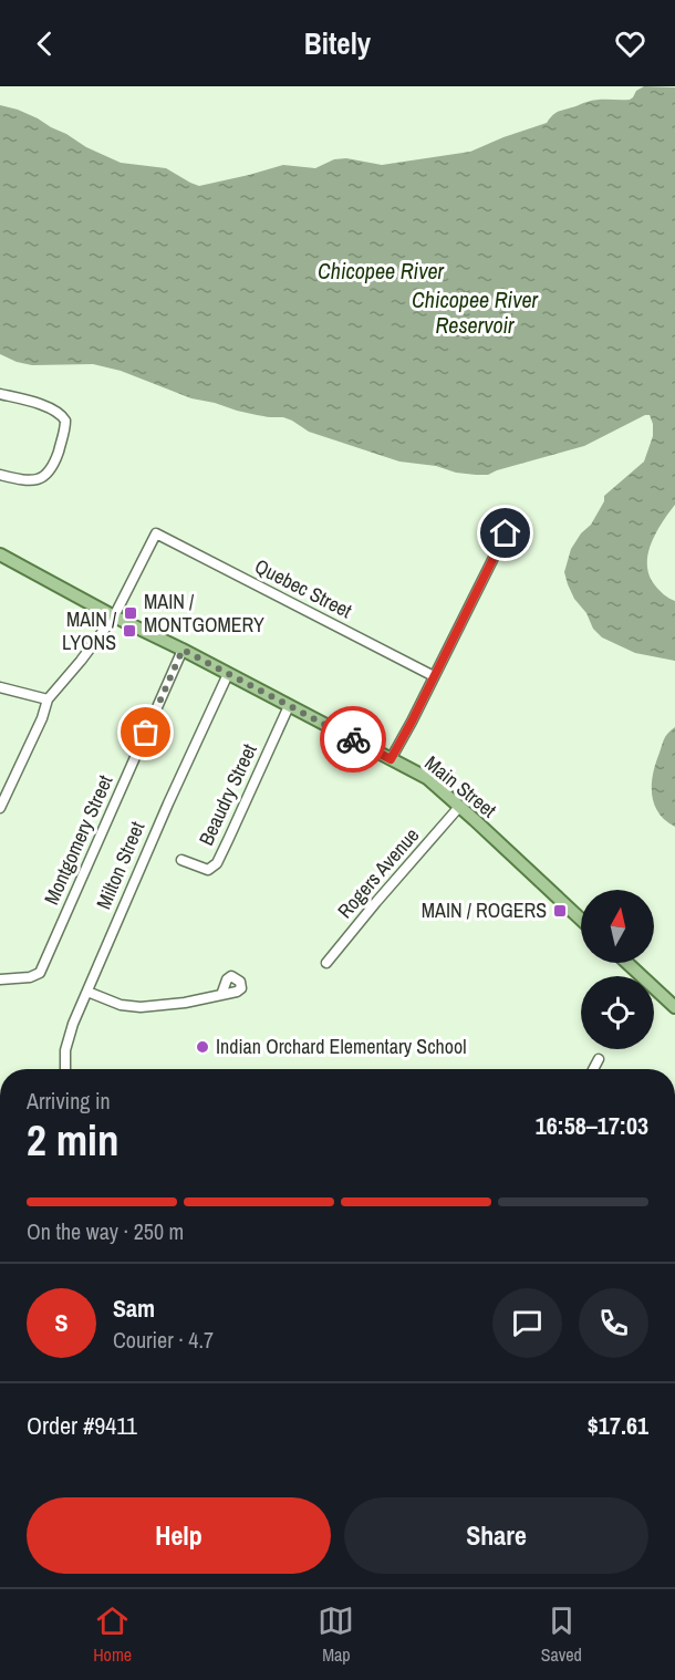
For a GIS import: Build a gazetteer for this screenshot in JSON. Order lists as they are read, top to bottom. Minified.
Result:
{"streets":{"main road":["Main Street"],"street":["Quebec Street","Beaudry Street","Montgomery Street","Milton Street","Rogers Avenue"]},"crossings":[["Quebec Street","Main Street"],["Main Street","Beaudry Street"],["Main Street","Montgomery Street"],["Main Street","Milton Street"],["Main Street","Rogers Avenue"]],"water":["Chicopee River","Chicopee River Reservoir"],"places":{"transit":["MAIN / MONTGOMERY","MAIN / LYONS","MAIN / ROGERS"],"other":["Indian Orchard Elementary School"]},"north":"top","page":{"header":"Bitely","heading":["2 min","Arriving in","16:58–17:03"],"panel":["Sam","Courier · 4.7","Order #9411","$17.61"],"bar":"On the way · 250 m","round":"S","buttons":["Help","Share"],"tabs":["Home","Map","Saved"]}}
